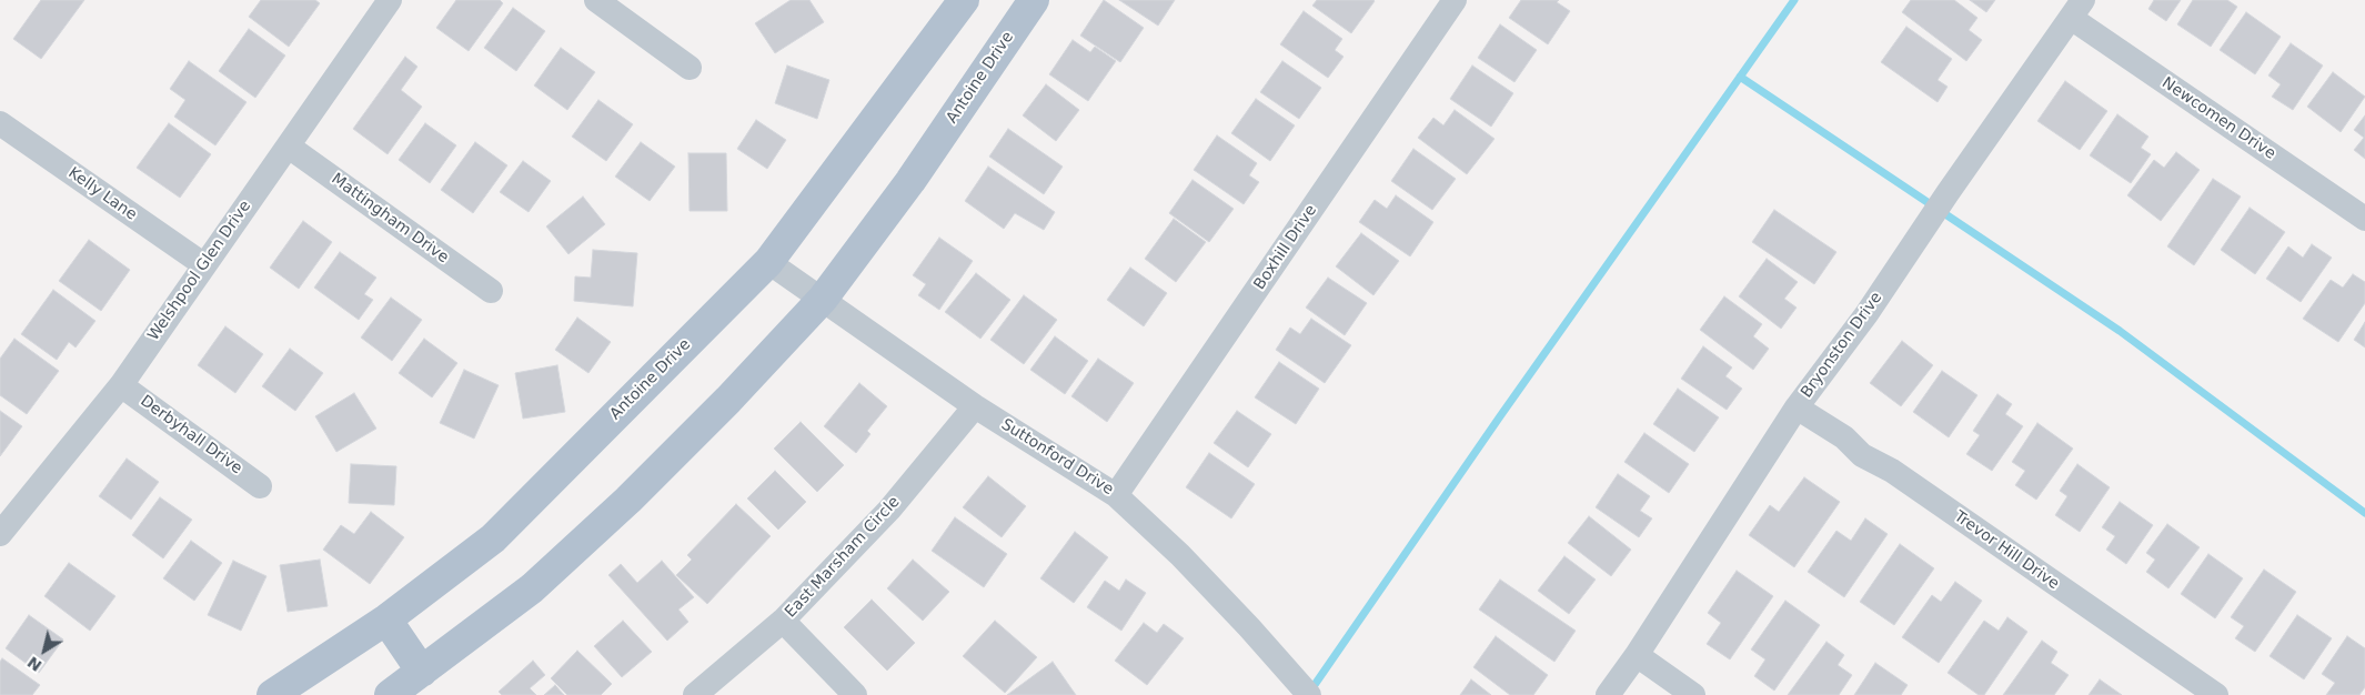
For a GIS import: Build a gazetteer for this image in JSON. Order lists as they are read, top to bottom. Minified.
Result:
{"streets":{"main road":["Antoine Drive"],"street":["Newcomen Drive","Kelly Lane","Mattingham Drive","Boxhill Drive","Welshpool Glen Drive","Bryonston Drive","Derbyhall Drive","Suttonford Drive","Trevor Hill Drive","East Marsham Circle"]},"crossings":[["Antoine Drive","Suttonford Drive"],["Newcomen Drive","Bryonston Drive"],["Kelly Lane","Welshpool Glen Drive"],["Mattingham Drive","Welshpool Glen Drive"],["Boxhill Drive","Suttonford Drive"],["Welshpool Glen Drive","Derbyhall Drive"],["Bryonston Drive","Trevor Hill Drive"],["Suttonford Drive","East Marsham Circle"]],"north":"bottom left"}
